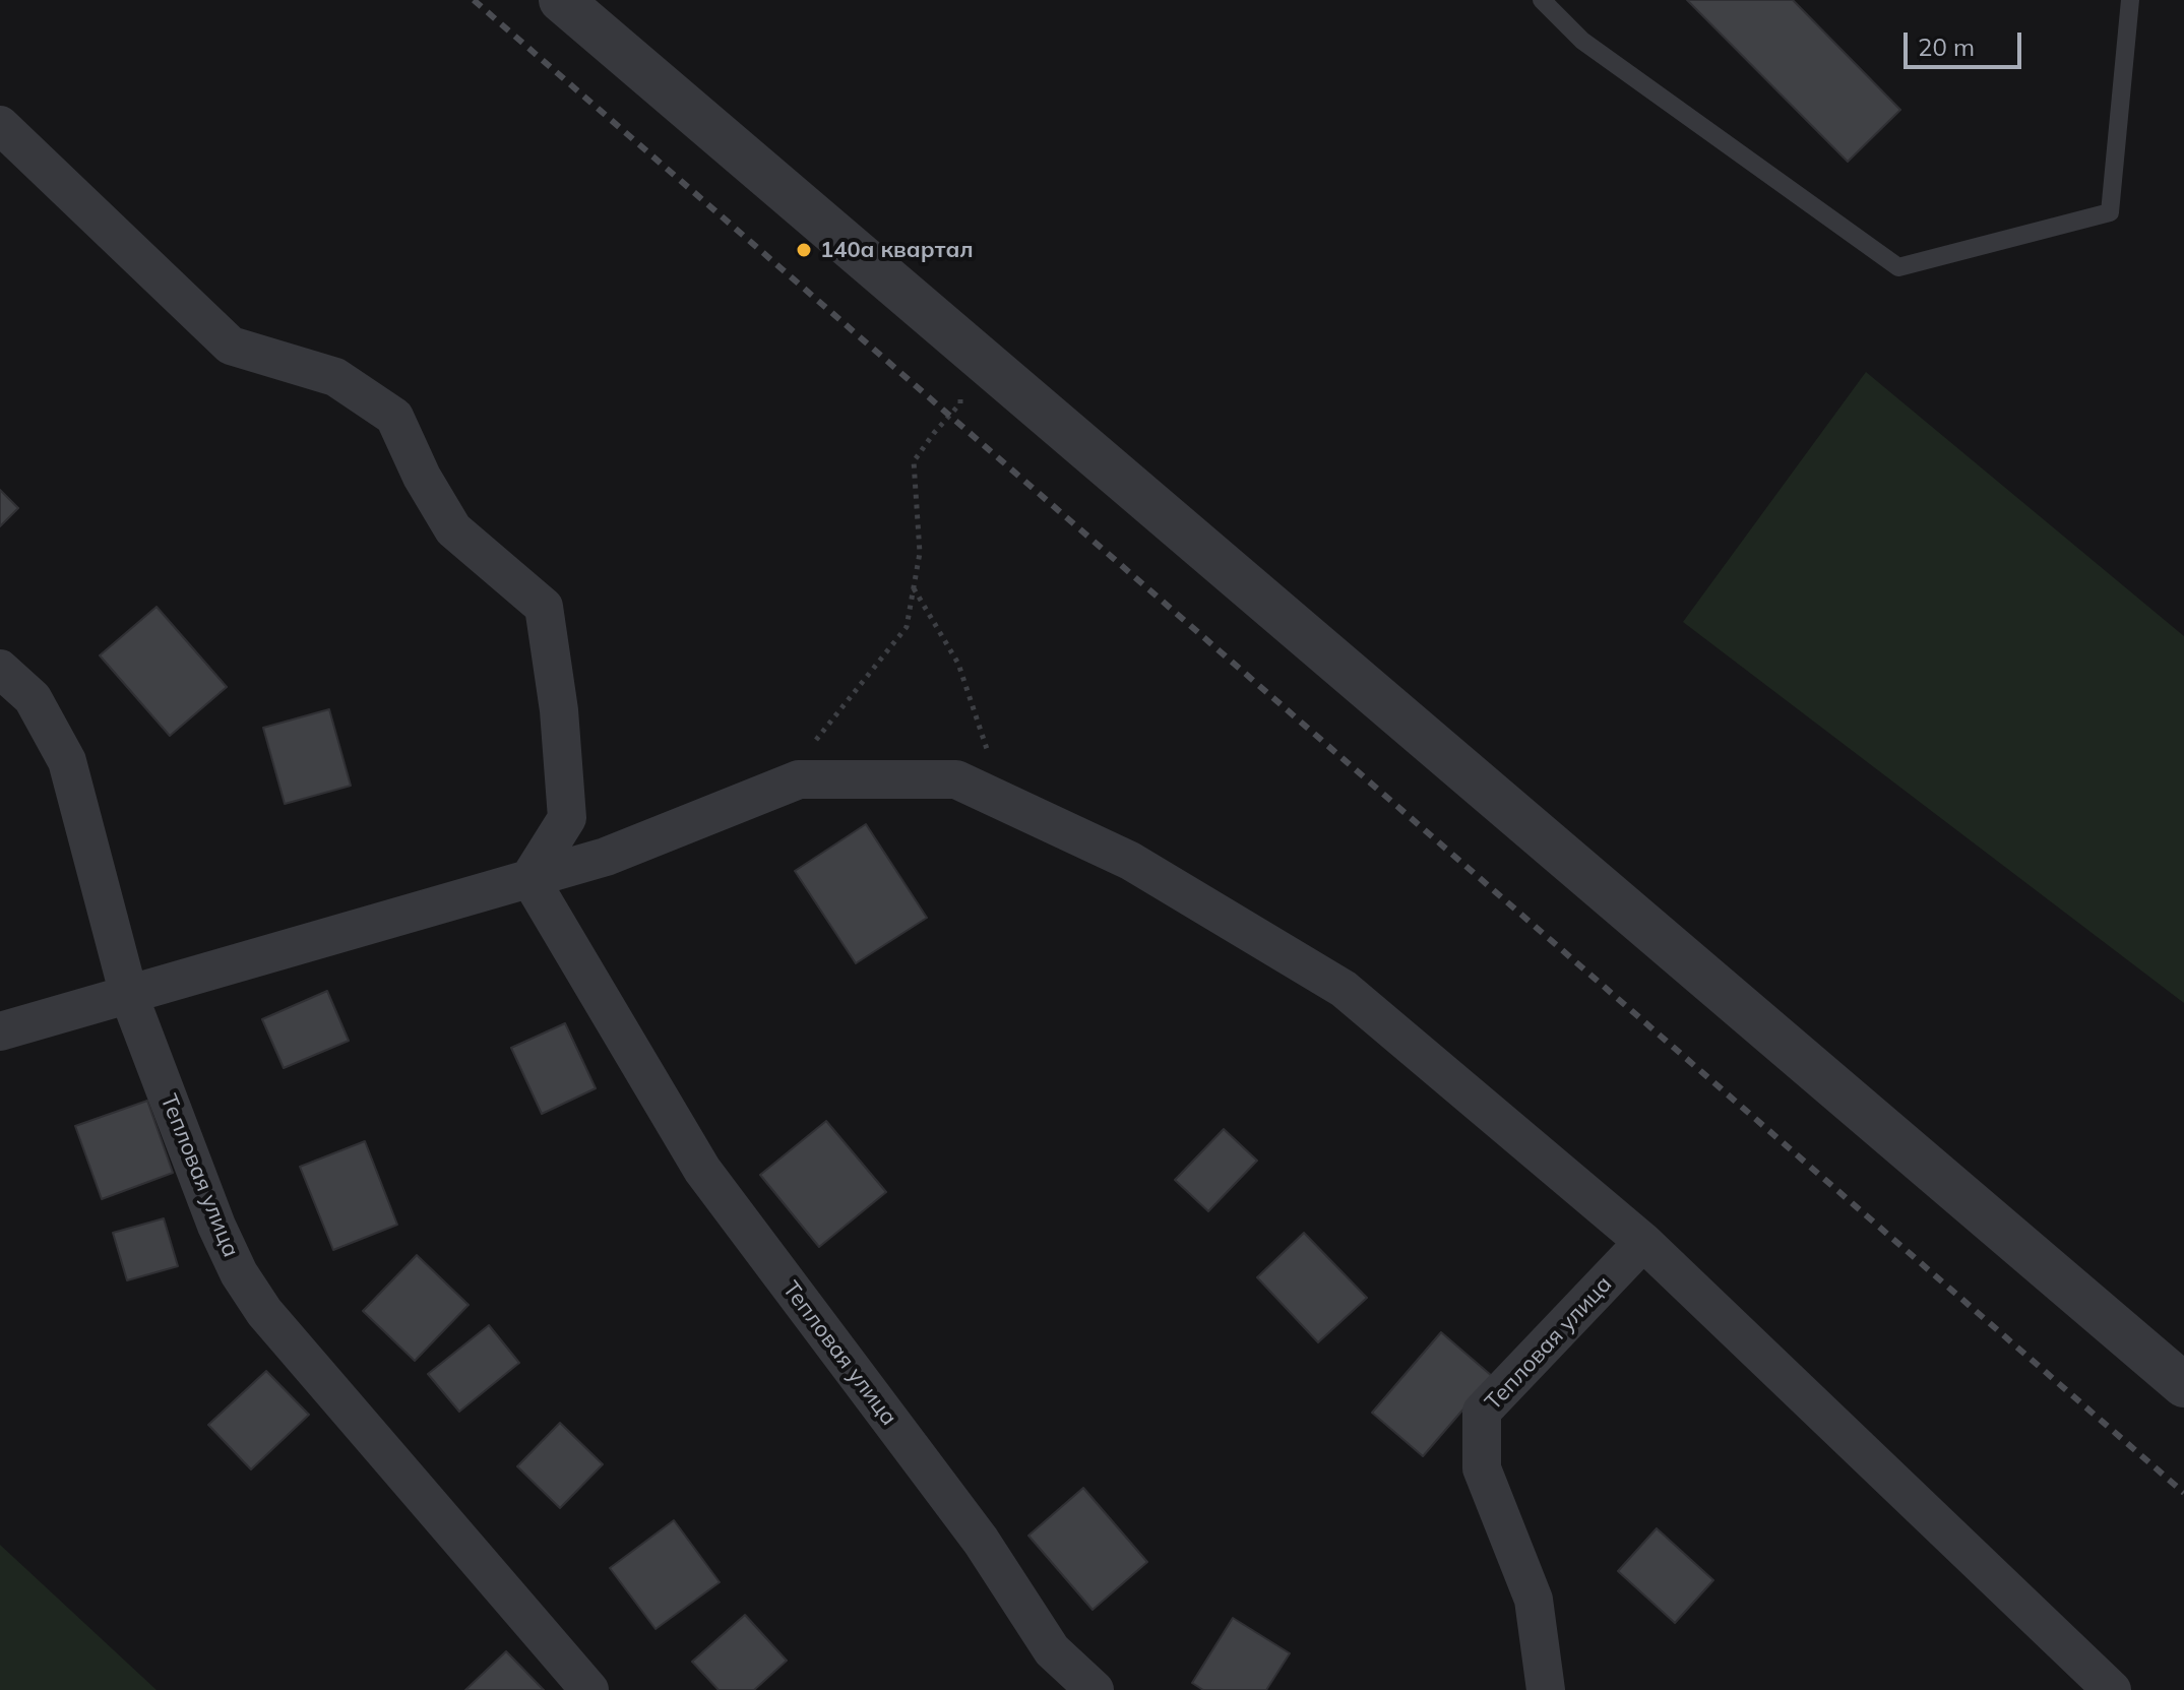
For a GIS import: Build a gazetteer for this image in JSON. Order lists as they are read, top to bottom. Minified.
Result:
{"streets":{"street":["Тепловая улица"]},"places":["140а квартал"],"scale_bar":"20 m"}
